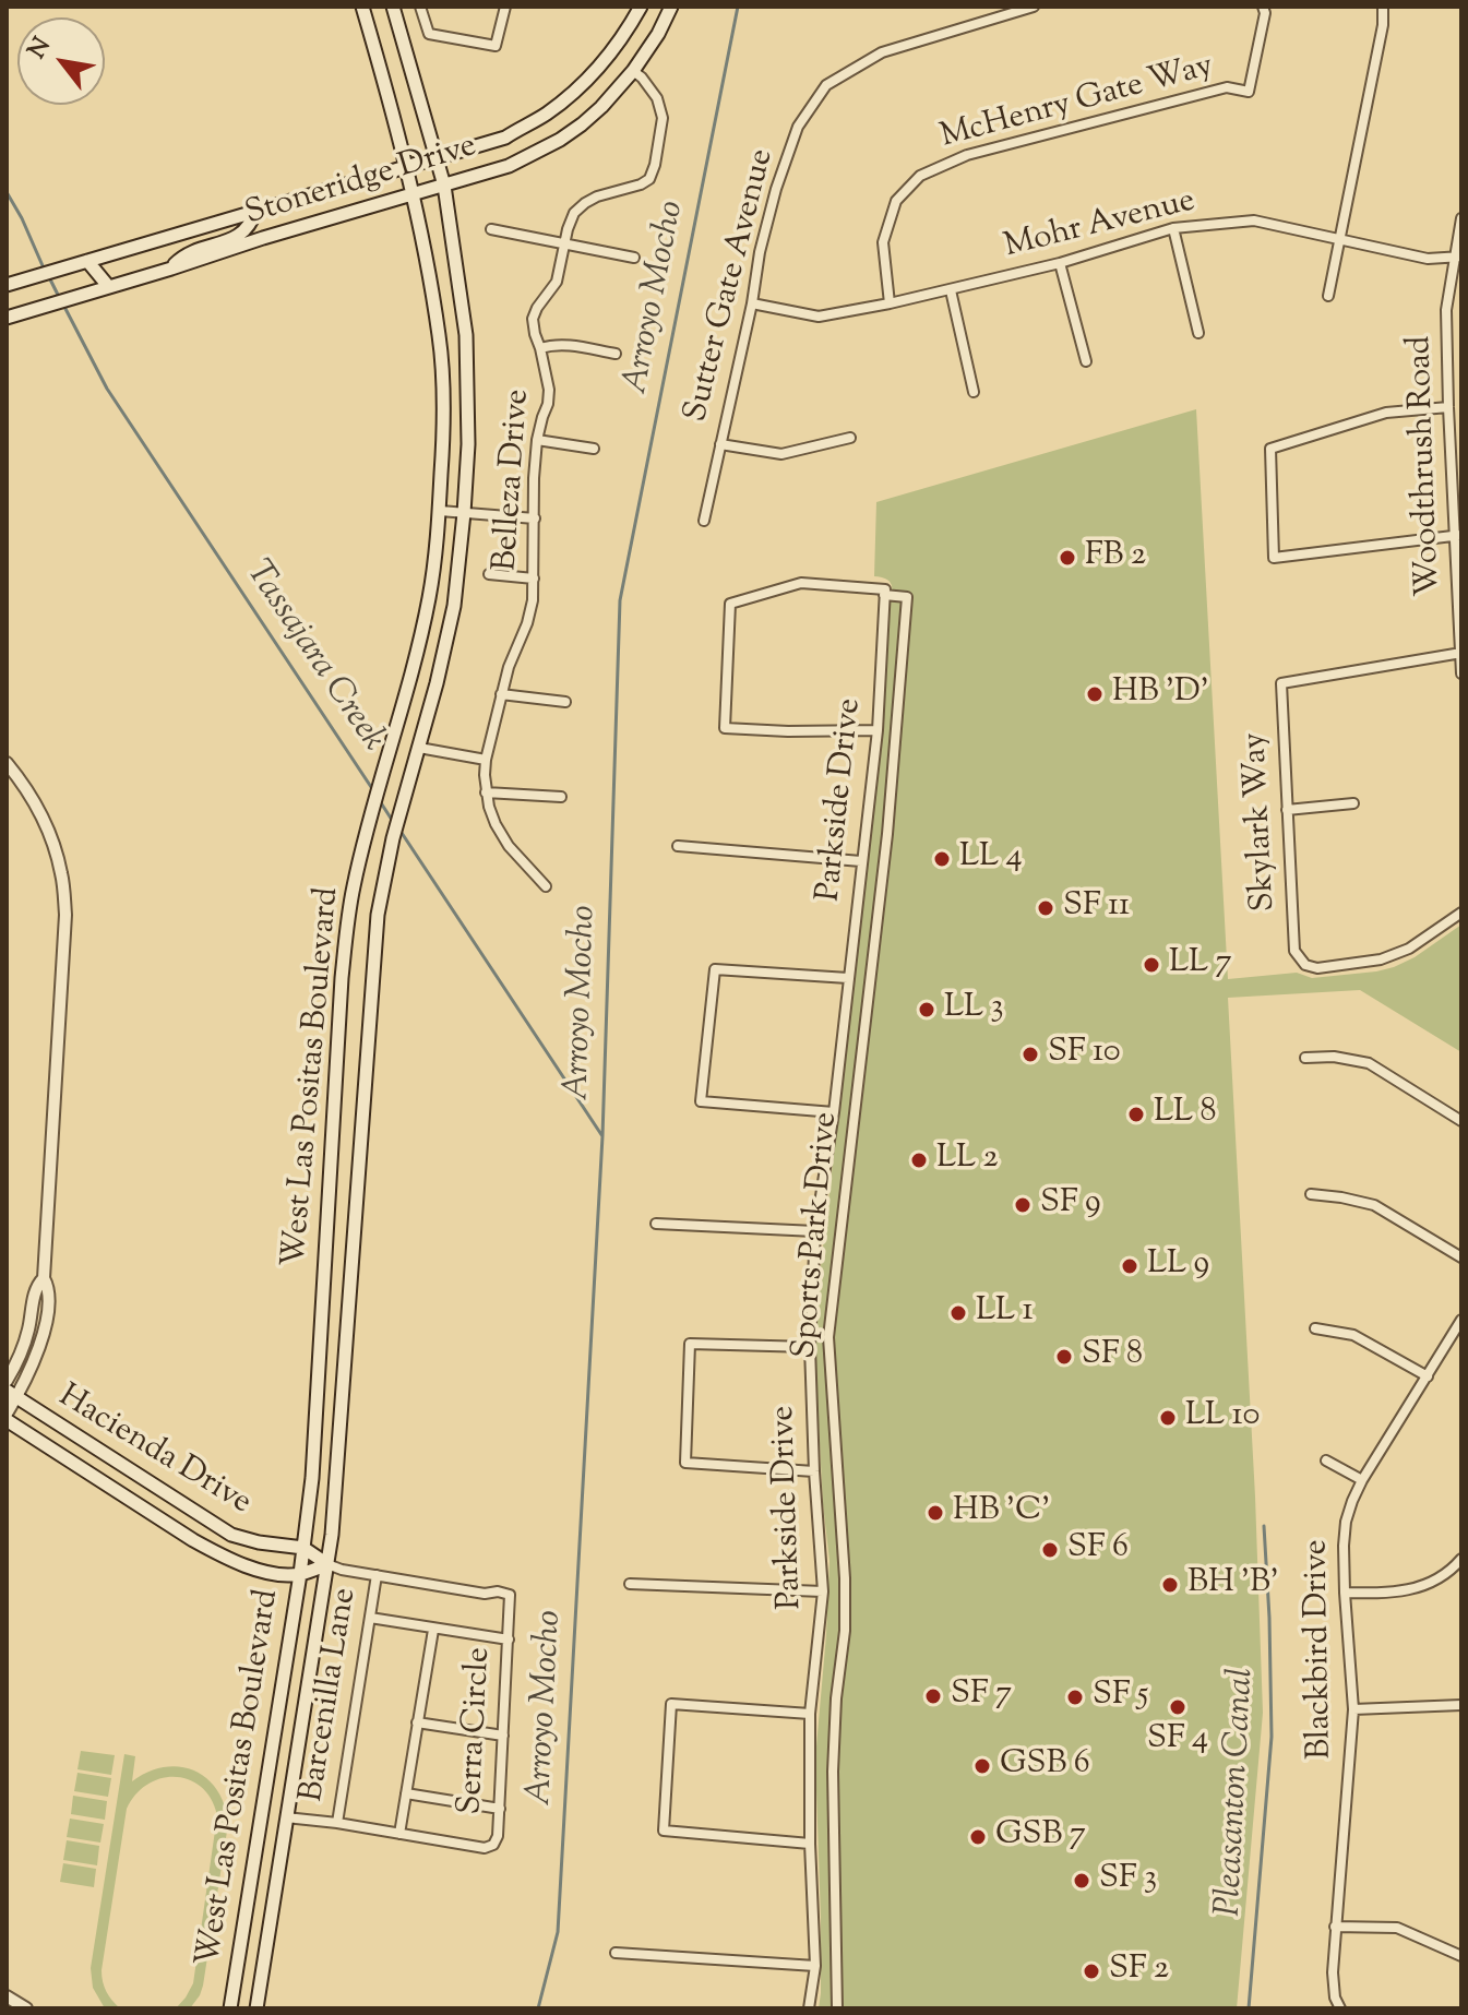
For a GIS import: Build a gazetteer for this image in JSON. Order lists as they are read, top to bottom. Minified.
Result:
{"streets":{"main road":["Stoneridge Drive","West Las Positas Boulevard","Hacienda Drive"],"street":["McHenry Gate Way","Mohr Avenue","Sutter Gate Avenue","Woodthrush Road","Belleza Drive","Parkside Drive","Skylark Way","Sports Park Drive","Blackbird Drive","Barcenilla Lane","Serra Circle"]},"crossings":[["McHenry Gate Way","Mohr Avenue"],["Stoneridge Drive","Belleza Drive"],["Stoneridge Drive","West Las Positas Boulevard"],["Mohr Avenue","Sutter Gate Avenue"],["Mohr Avenue","Woodthrush Road"],["Woodthrush Road","Skylark Way"],["Parkside Drive","Sports Park Drive"],["West Las Positas Boulevard","Hacienda Drive"],["West Las Positas Boulevard","Serra Circle"],["Hacienda Drive","Serra Circle"],["Barcenilla Lane","Serra Circle"]],"water":["Arroyo Mocho","Tassajara Creek","Pleasanton Canal"],"places":["FB 2","HB 'D'","LL 4","SF 11","LL 7","LL 3","SF 10","LL 8","LL 2","SF 9","LL 9","LL 1","SF 8","LL 10","HB 'C'","SF 6","BH 'B'","SF 7","SF 5","SF 4","GSB 6","GSB 7","SF 3","SF 2"],"north":"top left"}
